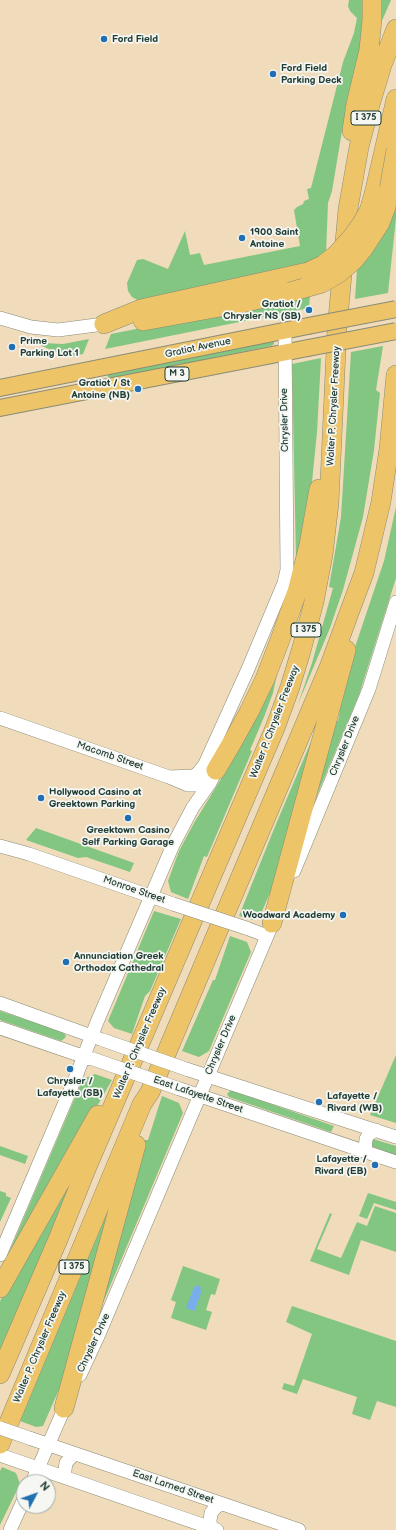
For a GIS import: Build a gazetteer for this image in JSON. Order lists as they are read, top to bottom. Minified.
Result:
{"streets":{"highway":["I 375","Walter P. Chrysler Freeway"],"main road":["Gratiot Avenue","M 3"],"street":["Chrysler Drive","Macomb Street","Monroe Street","East Lafayette Street","East Larned Street"]},"crossings":[["Gratiot Avenue","Chrysler Drive"],["Chrysler Drive","Macomb Street"],["Chrysler Drive","Monroe Street"],["Chrysler Drive","East Lafayette Street"],["Chrysler Drive","East Larned Street"]],"places":["Ford Field","Ford Field Parking Deck","1900 Saint Antoine","Gratiot / Chrysler NS (SB)","Prime Parking Lot 1","Gratiot / St Antoine (NB)","Hollywood Casino at Greektown Parking","Greektown Casino Self Parking Garage","Woodward Academy","Annunciation Greek Orthodox Cathedral","Chrysler / Lafayette (SB)","Lafayette / Rivard (WB)","Lafayette / Rivard (EB)"],"north":"top right"}
